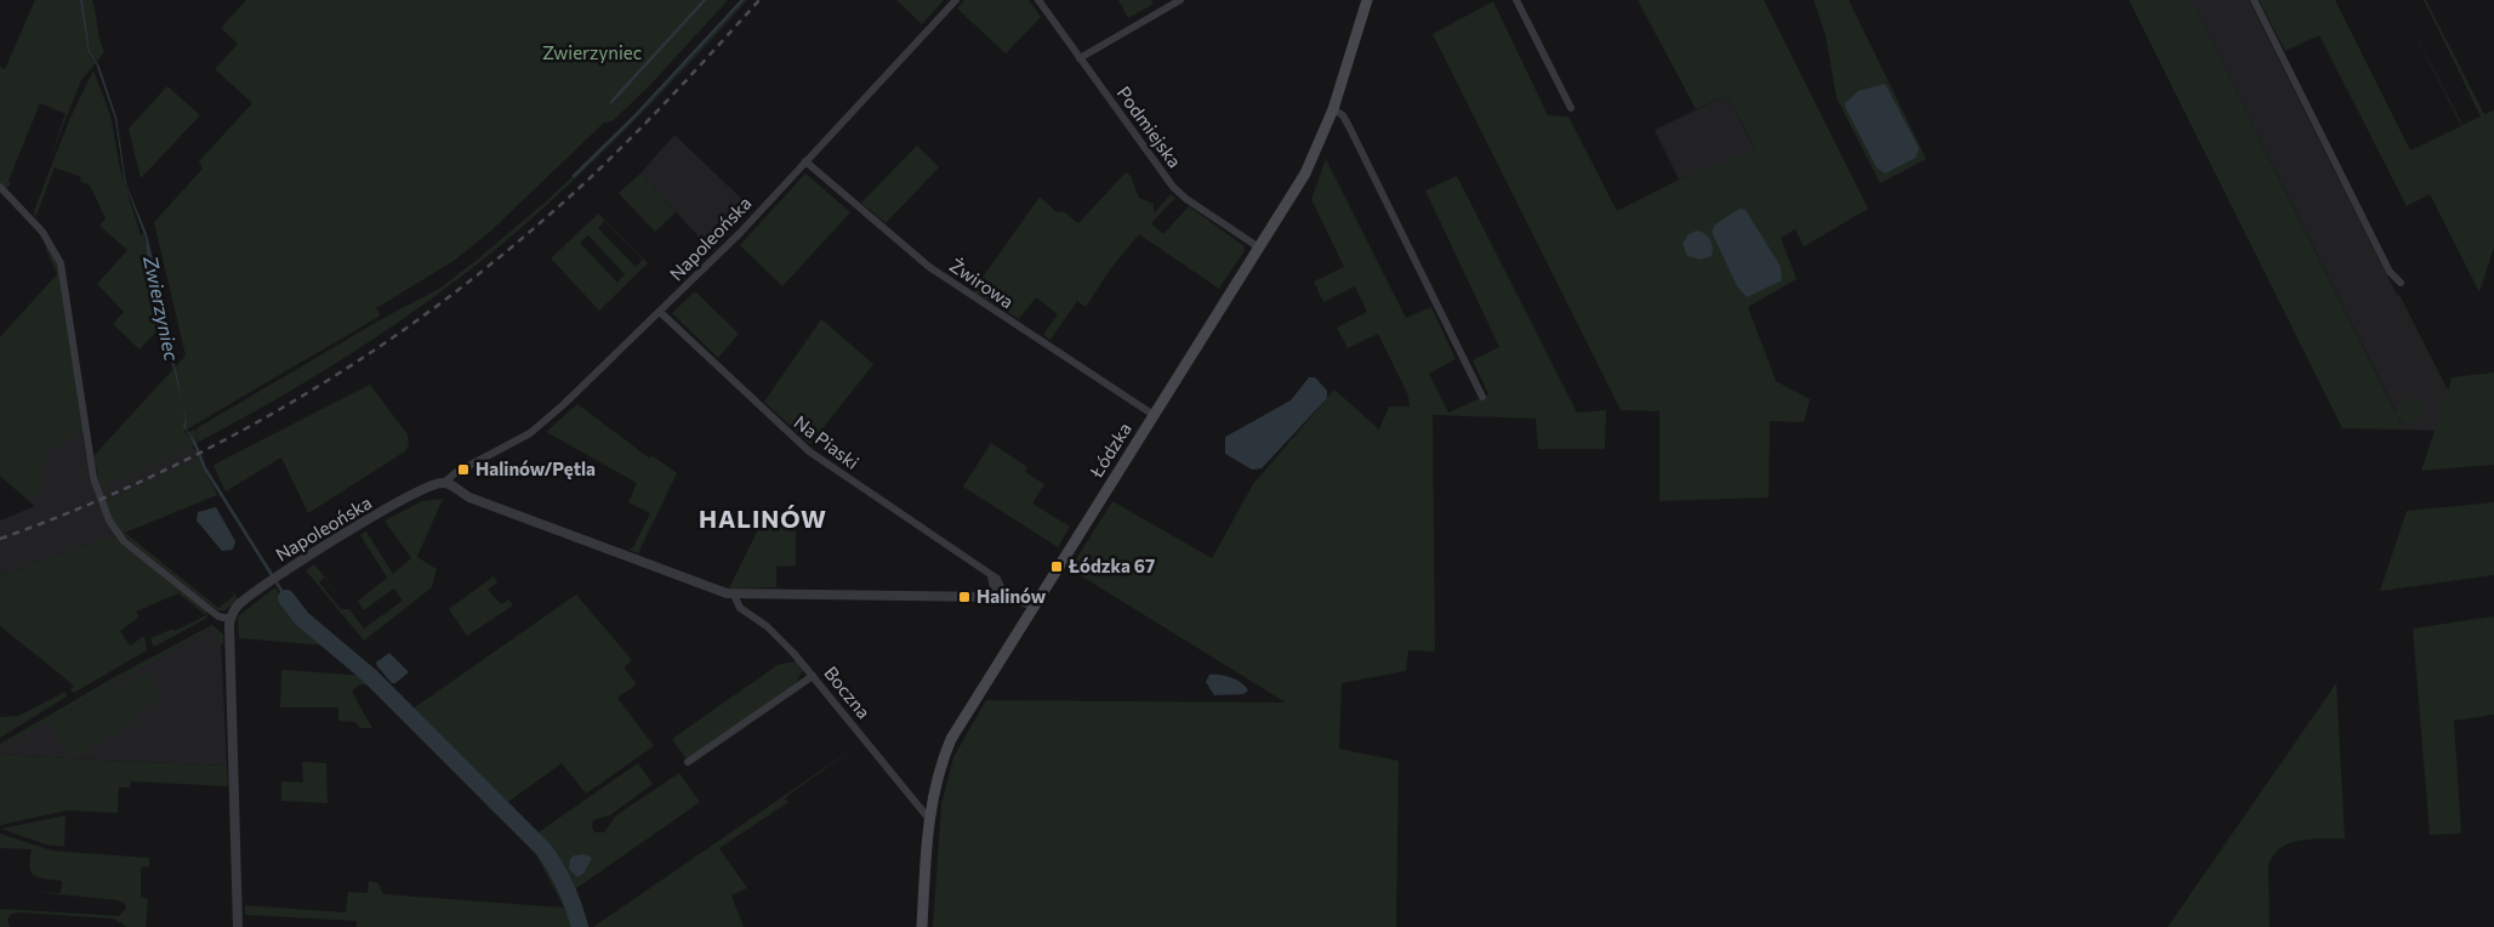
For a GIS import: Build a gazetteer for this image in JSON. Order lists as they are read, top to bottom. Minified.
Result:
{"streets":{"main road":["Łódzka"],"street":["Podmiejska","Napoleońska","Żwirowa","Na Piaski","Boczna"]},"crossings":[["Podmiejska","Łódzka"],["Napoleońska","Żwirowa"],["Napoleońska","Na Piaski"],["Żwirowa","Łódzka"],["Łódzka","Boczna"]],"districts":["HALINÓW"],"water":["Zwierzyniec"],"parks":["Zwierzyniec"],"places":{"transit":["Halinów/Pętla","Łódzka 67","Halinów"]}}
